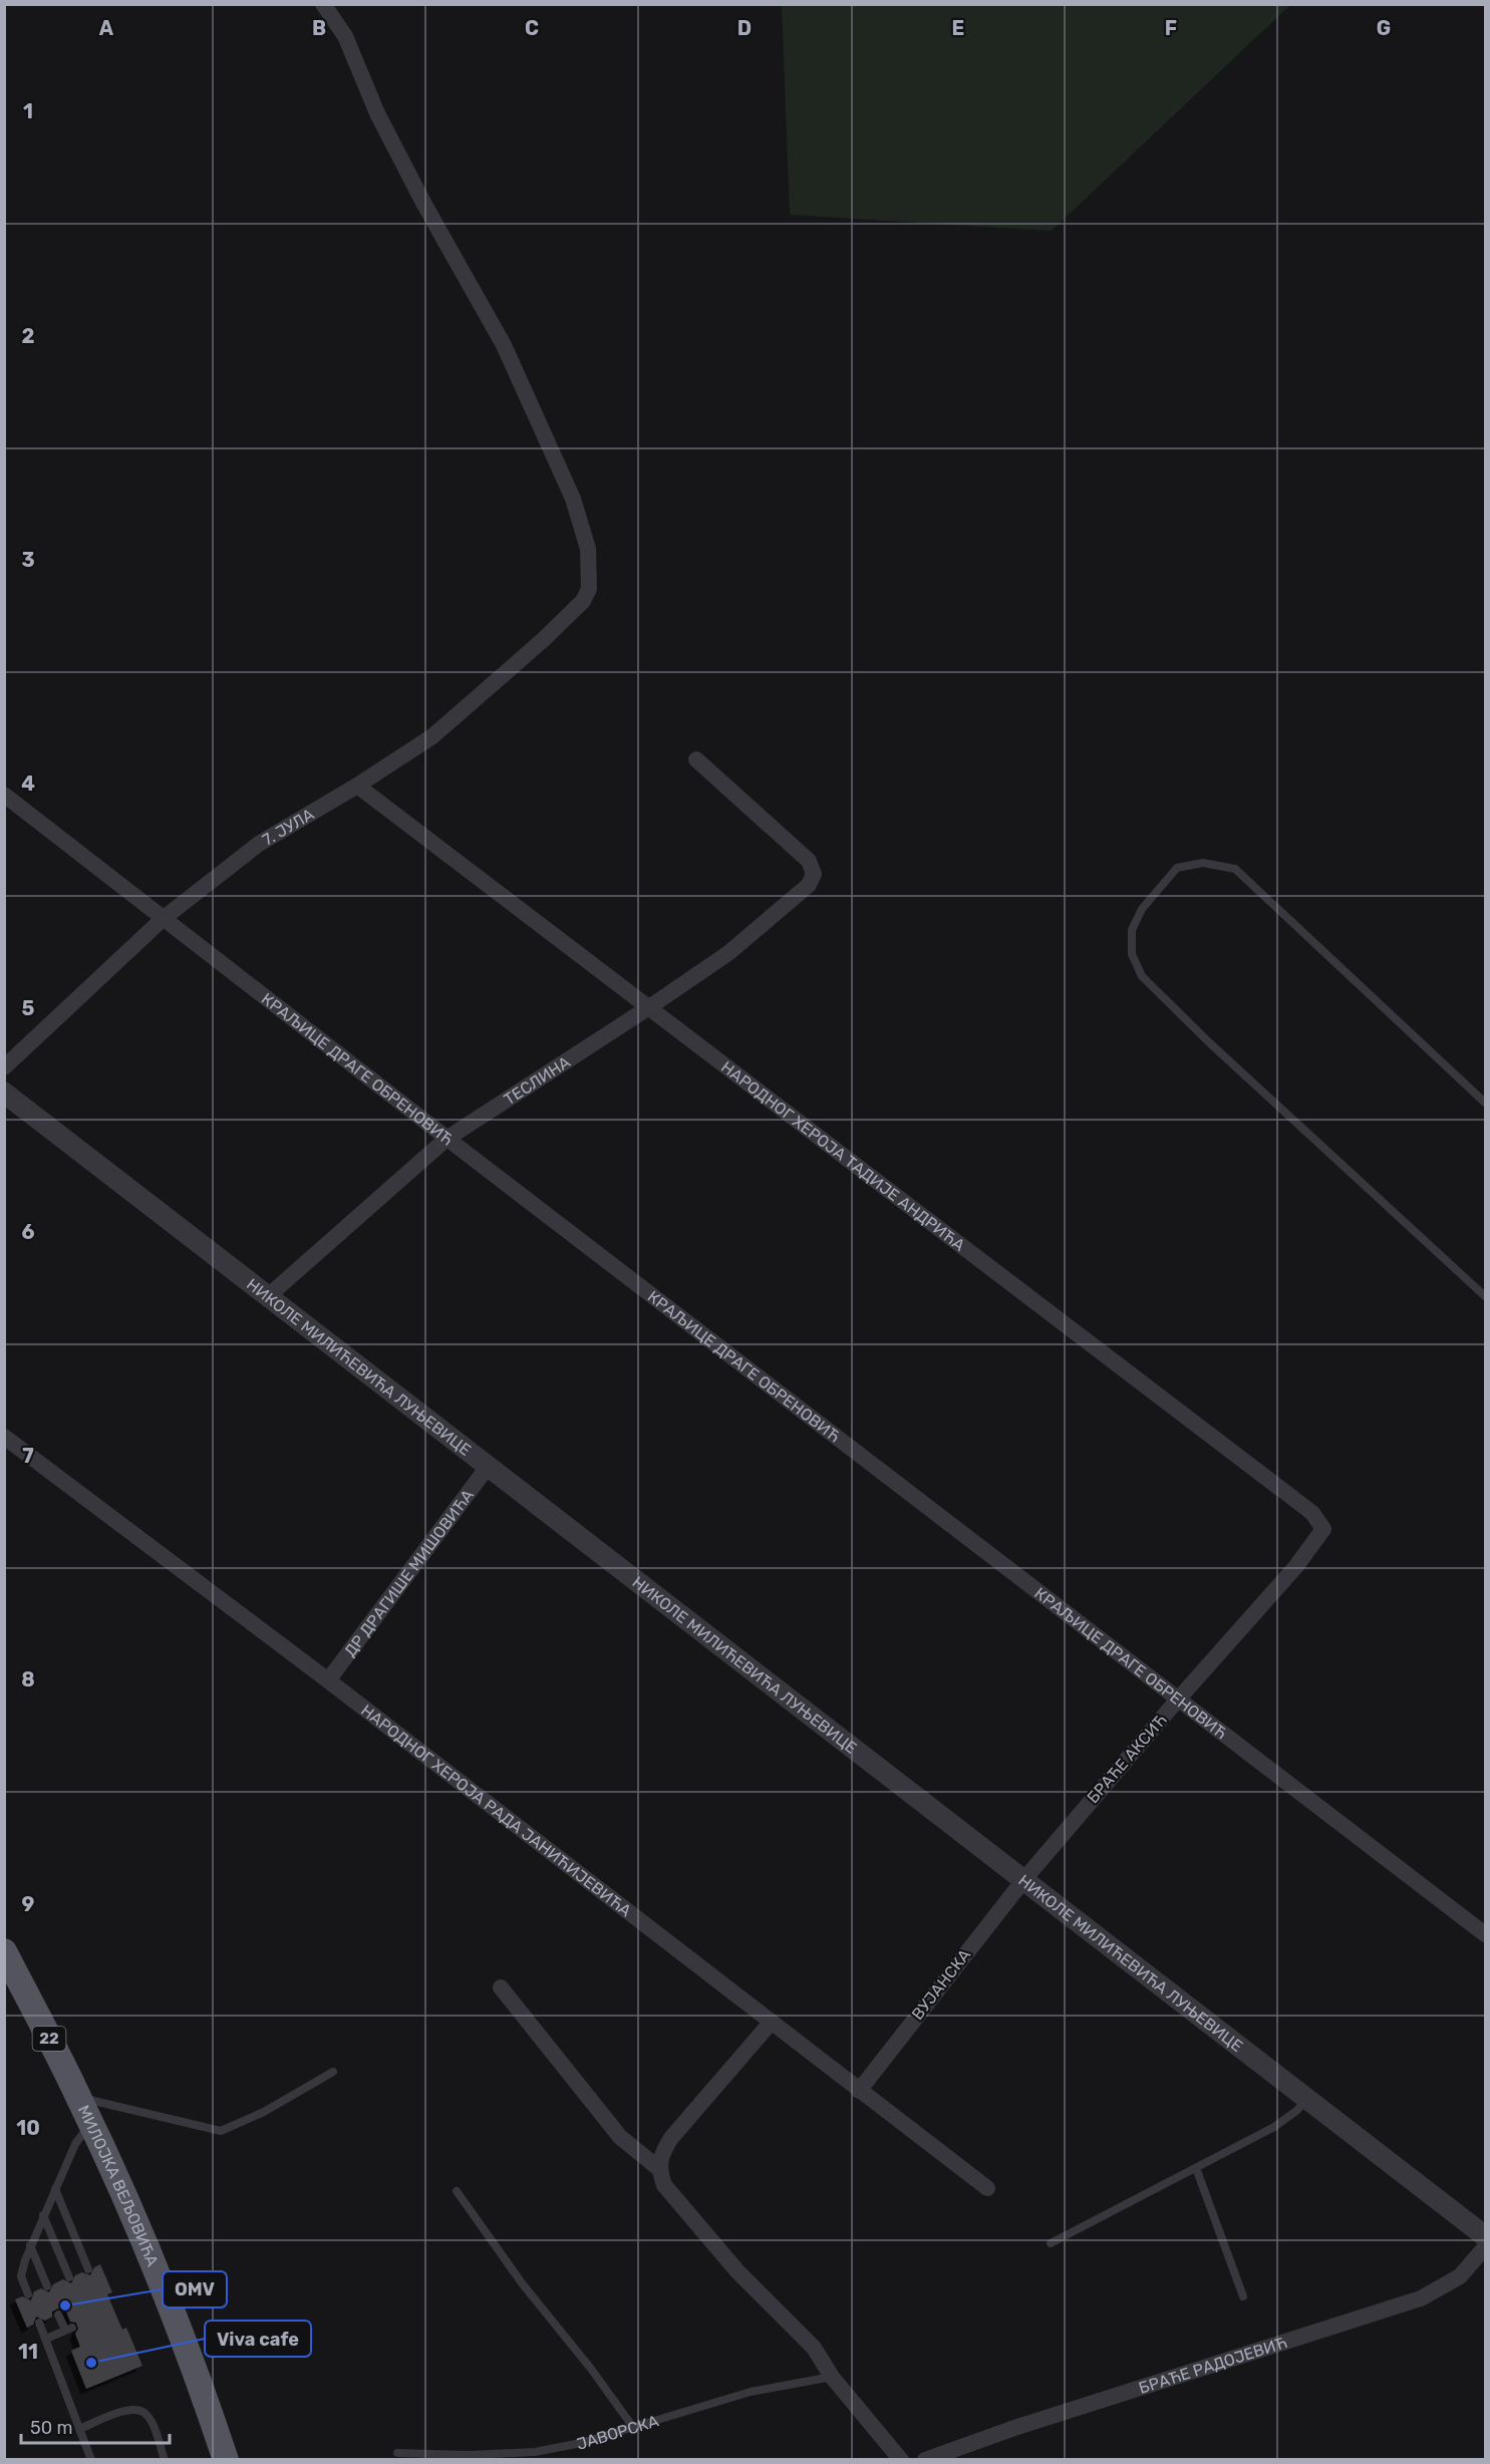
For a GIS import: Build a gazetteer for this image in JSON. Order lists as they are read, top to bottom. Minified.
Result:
{"streets":{"main road":["22","МИЛОЈКА ВЕЉОВИЋА"],"street":["7. ЈУЛА","КРАЉИЦЕ ДРАГЕ ОБРЕНОВИЋ","ТЕСЛИНА","НАРОДНОГ ХЕРОЈА ТАДИЈЕ АНДРИЋА","НИКОЛЕ МИЛИЋЕВИЋА ЛУЊЕВИЦЕ","ДР ДРАГИШЕ МИШОВИЋА","БРАЋЕ АКСИЋ","НАРОДНОГ ХЕРОЈА РАДА ЈАНИЋИЈЕВИЋА","ВУЈАНСКА","БРАЋЕ РАДОЈЕВИЋ"],"lane":["ЈАВОРСКА"]},"crossings":[["7. ЈУЛА","КРАЉИЦЕ ДРАГЕ ОБРЕНОВИЋ"],["7. ЈУЛА","НАРОДНОГ ХЕРОЈА ТАДИЈЕ АНДРИЋА"],["КРАЉИЦЕ ДРАГЕ ОБРЕНОВИЋ","ТЕСЛИНА"],["КРАЉИЦЕ ДРАГЕ ОБРЕНОВИЋ","БРАЋЕ АКСИЋ"],["ТЕСЛИНА","НАРОДНОГ ХЕРОЈА ТАДИЈЕ АНДРИЋА"],["ТЕСЛИНА","НИКОЛЕ МИЛИЋЕВИЋА ЛУЊЕВИЦЕ"],["НАРОДНОГ ХЕРОЈА ТАДИЈЕ АНДРИЋА","БРАЋЕ АКСИЋ"],["НИКОЛЕ МИЛИЋЕВИЋА ЛУЊЕВИЦЕ","ДР ДРАГИШЕ МИШОВИЋА"],["НИКОЛЕ МИЛИЋЕВИЋА ЛУЊЕВИЦЕ","БРАЋЕ АКСИЋ"],["НИКОЛЕ МИЛИЋЕВИЋА ЛУЊЕВИЦЕ","ВУЈАНСКА"],["ДР ДРАГИШЕ МИШОВИЋА","НАРОДНОГ ХЕРОЈА РАДА ЈАНИЋИЈЕВИЋА"],["БРАЋЕ АКСИЋ","ВУЈАНСКА"],["НАРОДНОГ ХЕРОЈА РАДА ЈАНИЋИЈЕВИЋА","ВУЈАНСКА"]],"places":["OMV","Viva cafe"],"scale_bar":"50 m","grid":{"columns":["A","B","C","D","E","F","G"],"rows":["1","2","3","4","5","6","7","8","9","10","11"]}}
